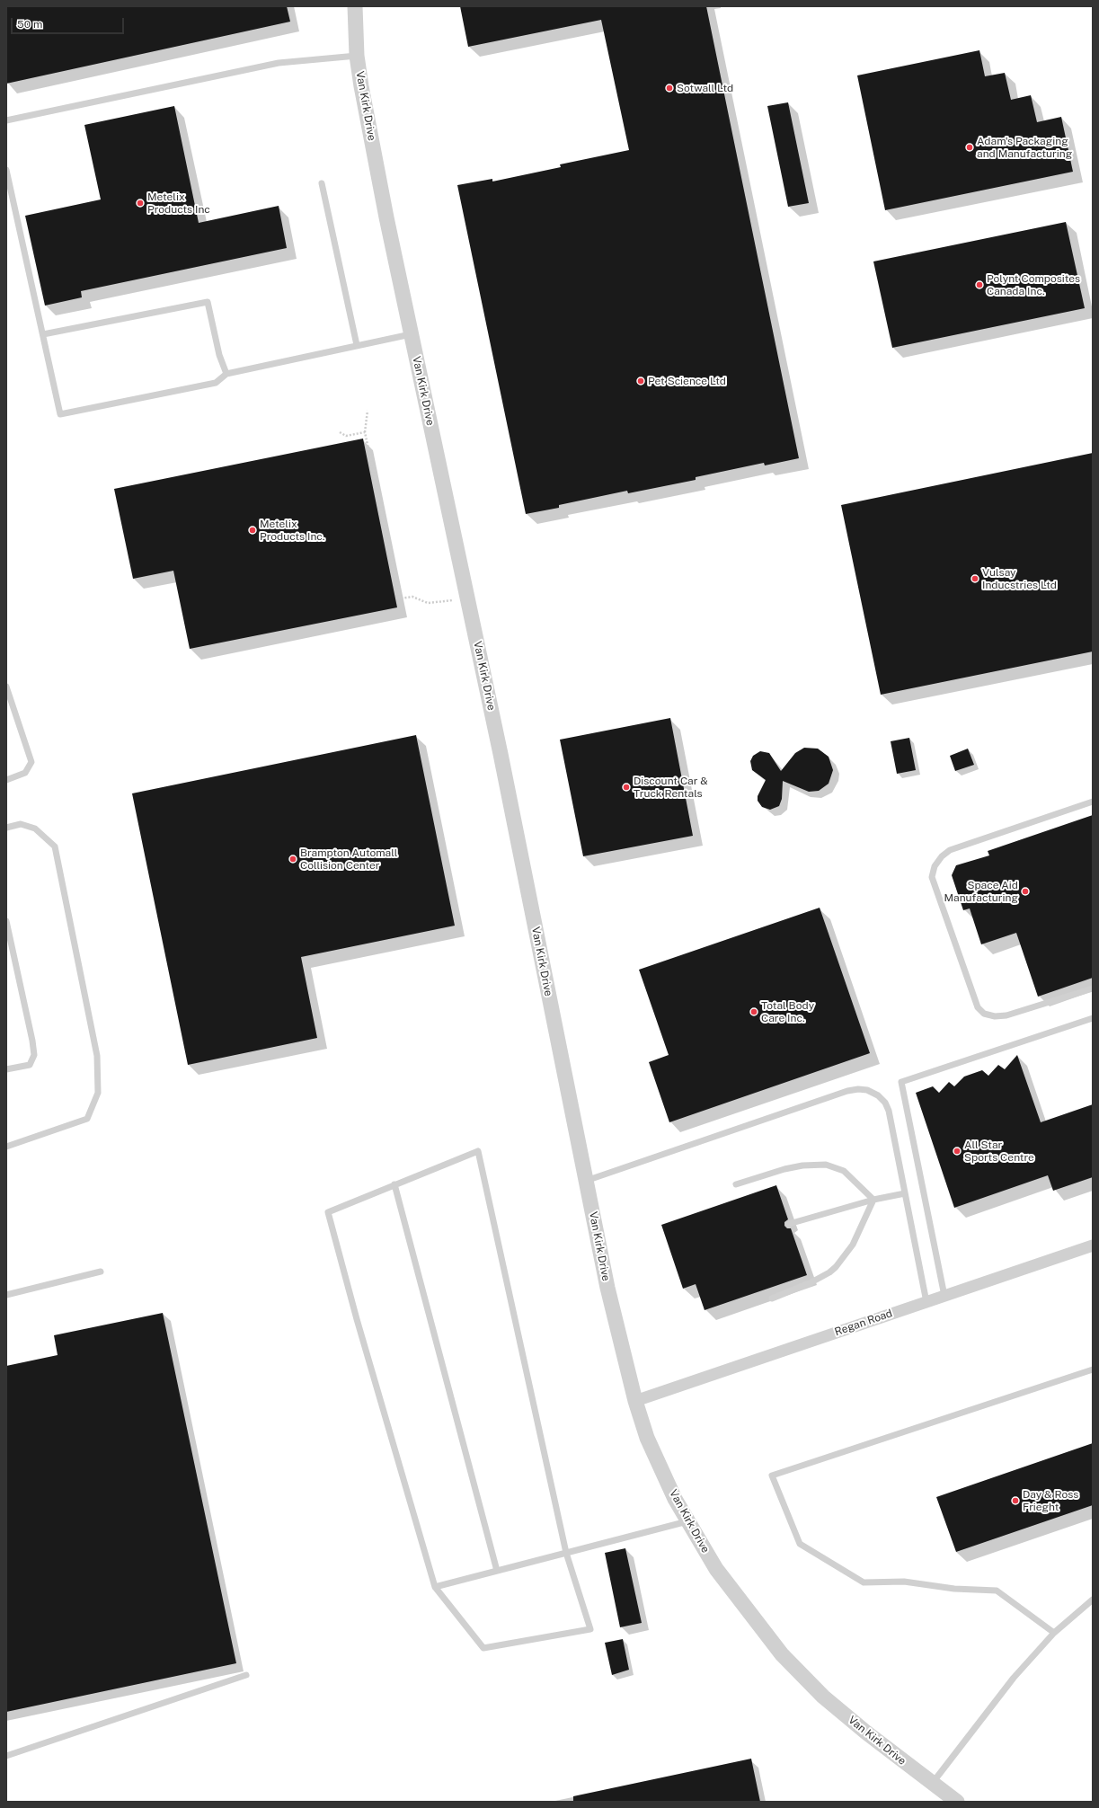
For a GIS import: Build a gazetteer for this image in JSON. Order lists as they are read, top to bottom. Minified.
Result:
{"streets":{"street":["Van Kirk Drive","Regan Road"]},"crossings":[["Van Kirk Drive","Regan Road"]],"places":["Sotwall Ltd","Adam's Packaging and Manufacturing","Metelix Products Inc","Polynt Composites Canada Inc.","Pet Science Ltd","Metelix Products Inc.","Vulsay Inducstries Ltd","Discount Car & Truck Rentals","Brampton Automall Collision Center","Space Aid Manufacturing","Total Body Care Inc.","All Star Sports Centre","Day & Ross Frieght"],"scale_bar":"50 m"}
